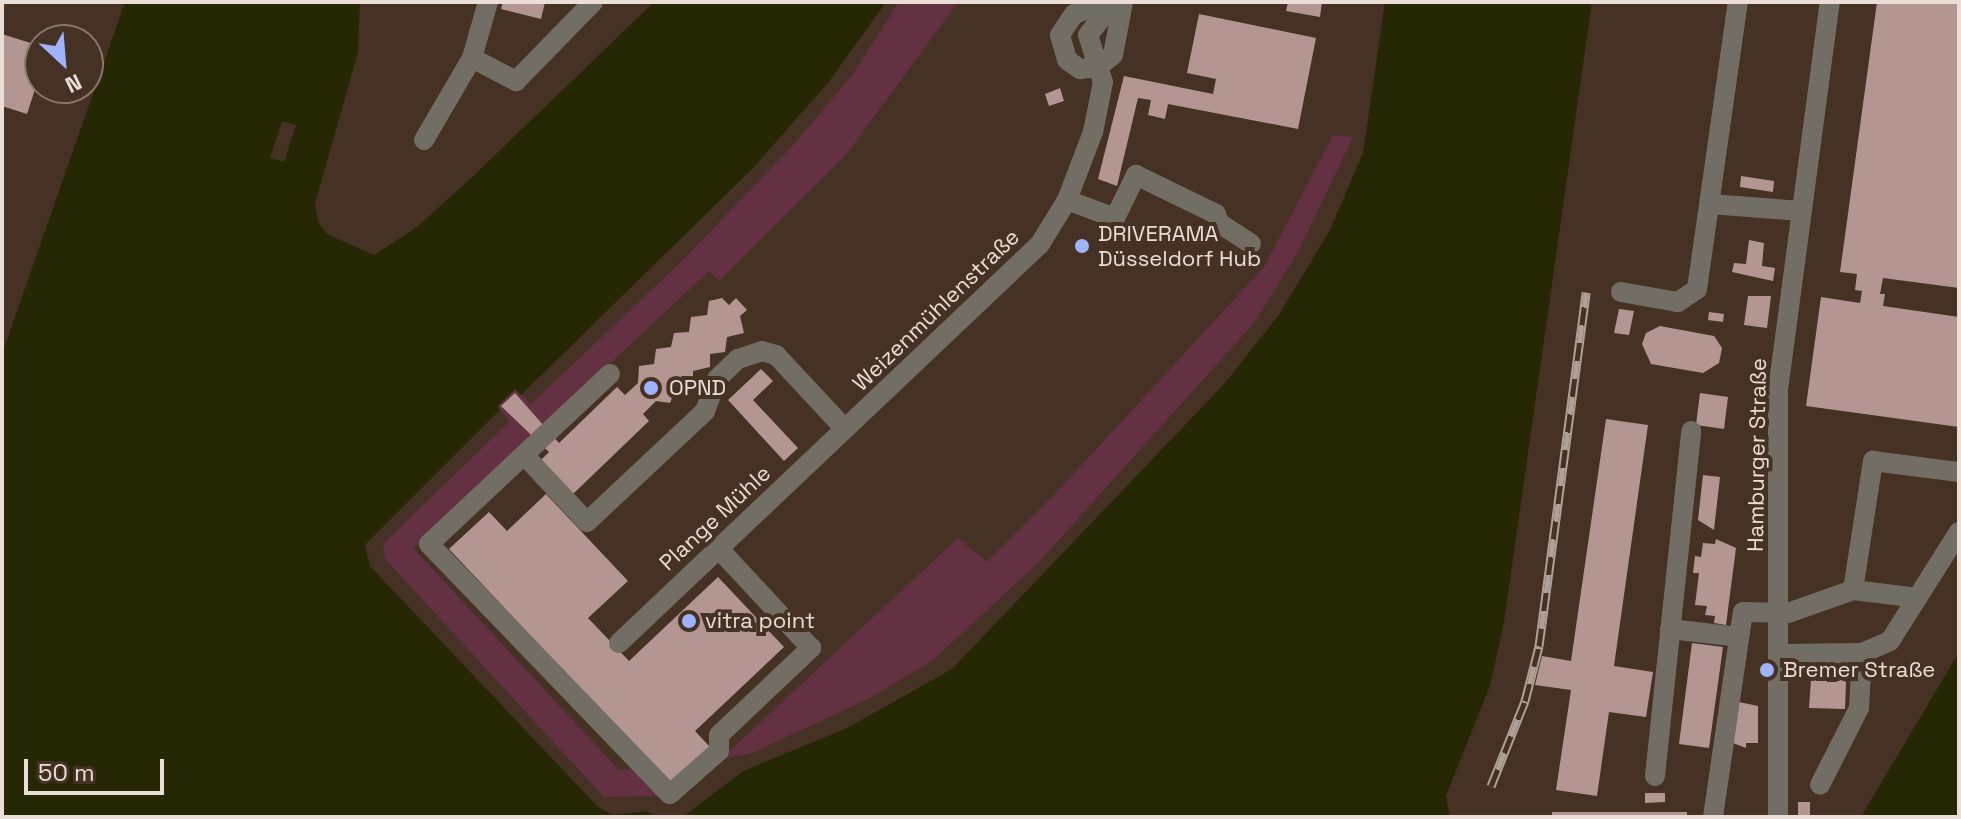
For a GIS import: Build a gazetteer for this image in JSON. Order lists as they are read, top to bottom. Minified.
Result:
{"streets":{"street":["Weizenmühlenstraße","Hamburger Straße","Plange Mühle"]},"crossings":[["Weizenmühlenstraße","Plange Mühle"]],"places":["DRIVERAMA Düsseldorf Hub","OPND","vitra point","Bremer Straße"],"scale_bar":"50 m","north":"bottom right"}
